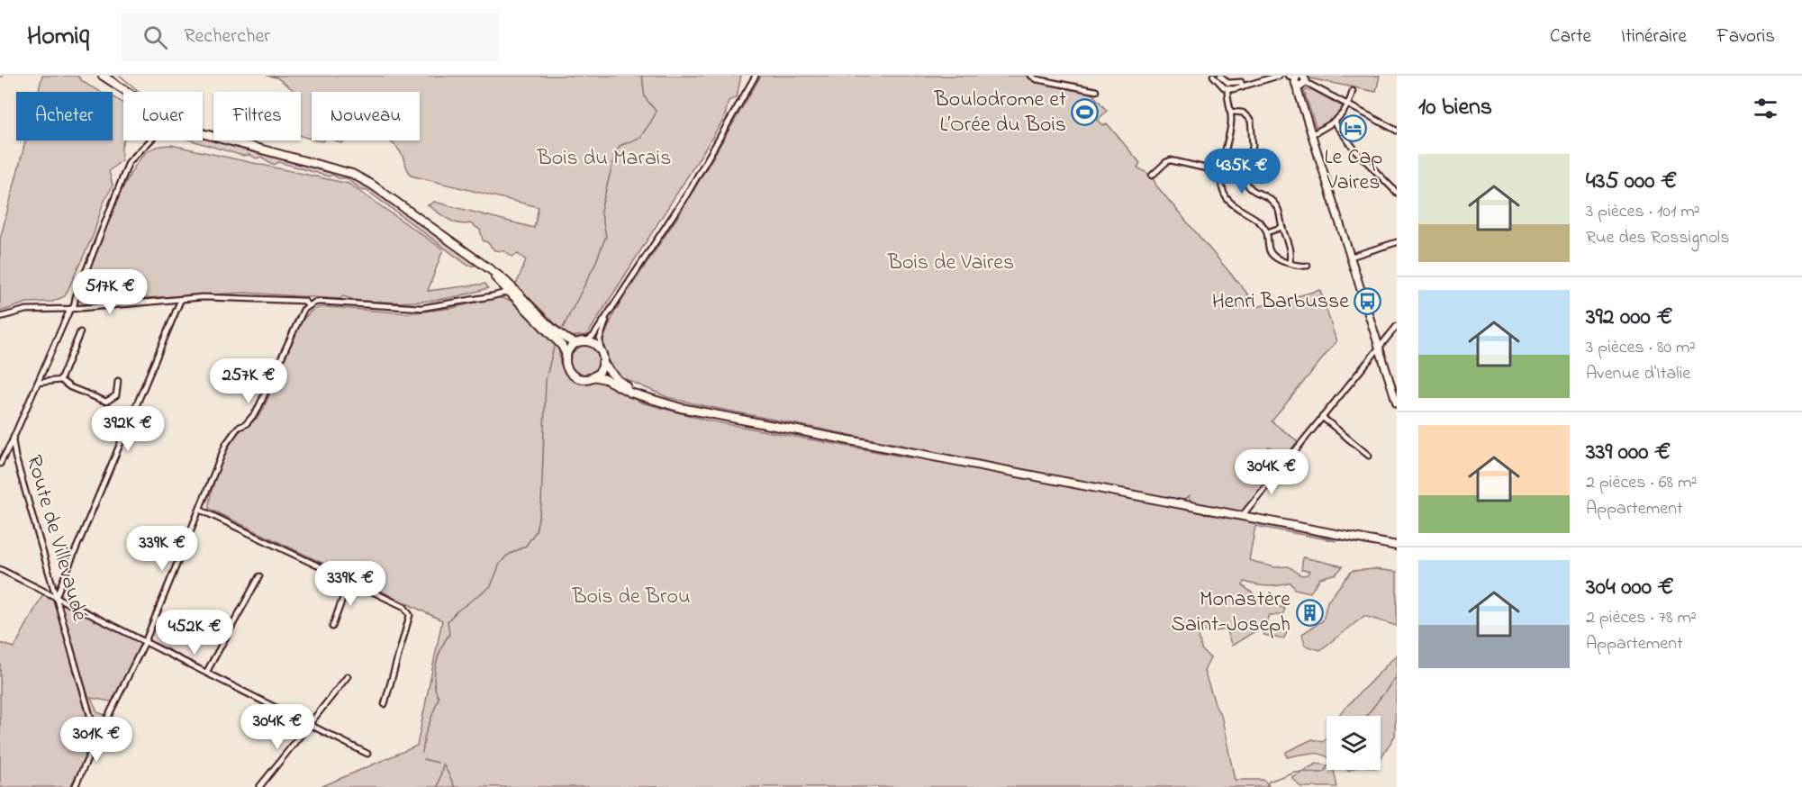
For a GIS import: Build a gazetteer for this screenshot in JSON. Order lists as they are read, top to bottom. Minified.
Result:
{"streets":{"street":["Route de Villevaudé"]},"parks":["Bois du Marais","Bois de Vaires","Bois de Brou"],"places":{"sports":["Boulodrome et L’Orée du Bois"],"hotel":["Le Cap Vaires"],"bus stop":["Henri Barbusse"],"building":["Monastère Saint-Joseph"]},"page":{"header":"Homiq","search":"Rechercher","nav":["Carte","Itinéraire","Favoris"],"heading":"10 biens","chip":["Acheter","Louer","Filtres","Nouveau"],"list":[{"name":"435 000 €","note":"3 pièces · 101 m² · Rue des Rossignols"},{"name":"392 000 €","note":"3 pièces · 80 m² · Avenue d'Italie"},{"name":"339 000 €","note":"2 pièces · 68 m² · Appartement"},{"name":"304 000 €","note":"2 pièces · 78 m² · Appartement"}],"price":["435K €","517K €","257K €","392K €","304K €","339K €","339K €","452K €","304K €","301K €"]}}
